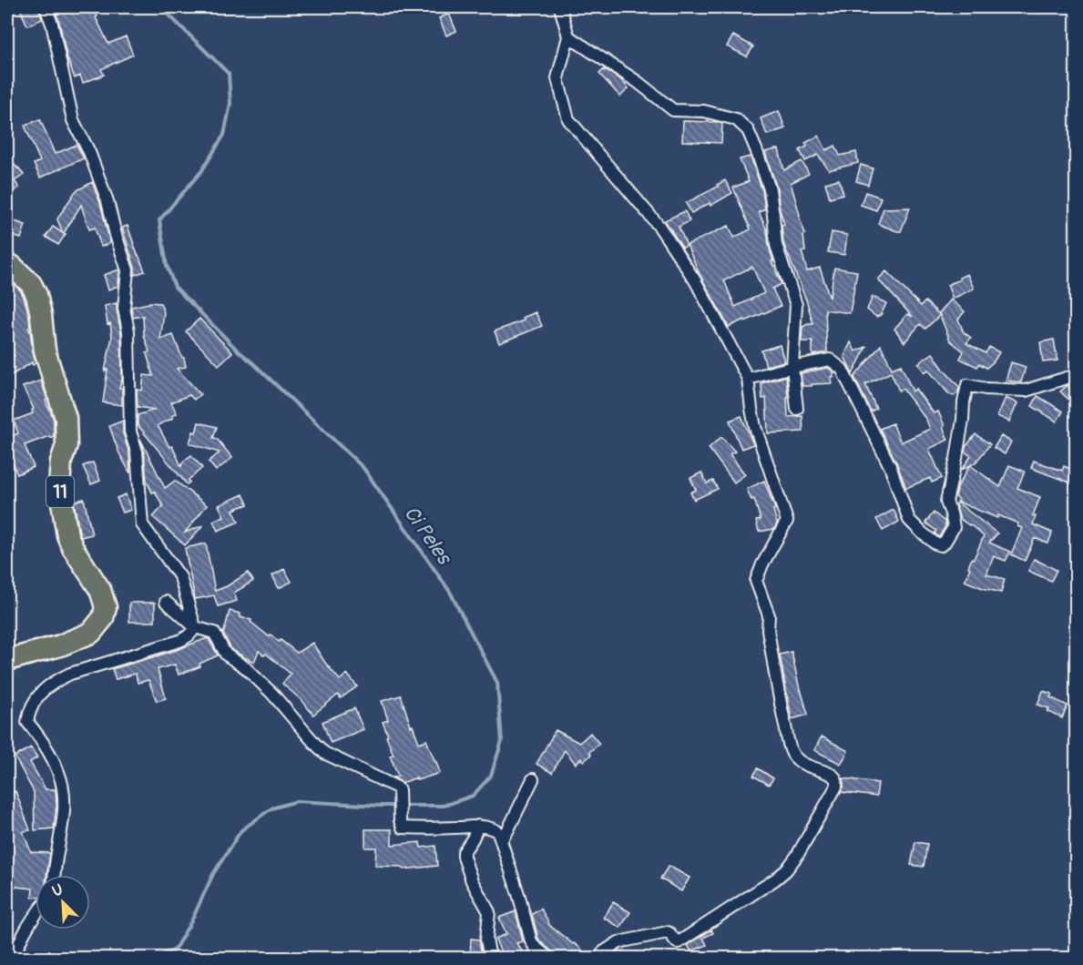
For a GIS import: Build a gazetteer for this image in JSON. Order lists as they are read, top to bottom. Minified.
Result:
{"streets":{"highway":["11"]},"water":["Ci Peles"],"north":"top left"}
